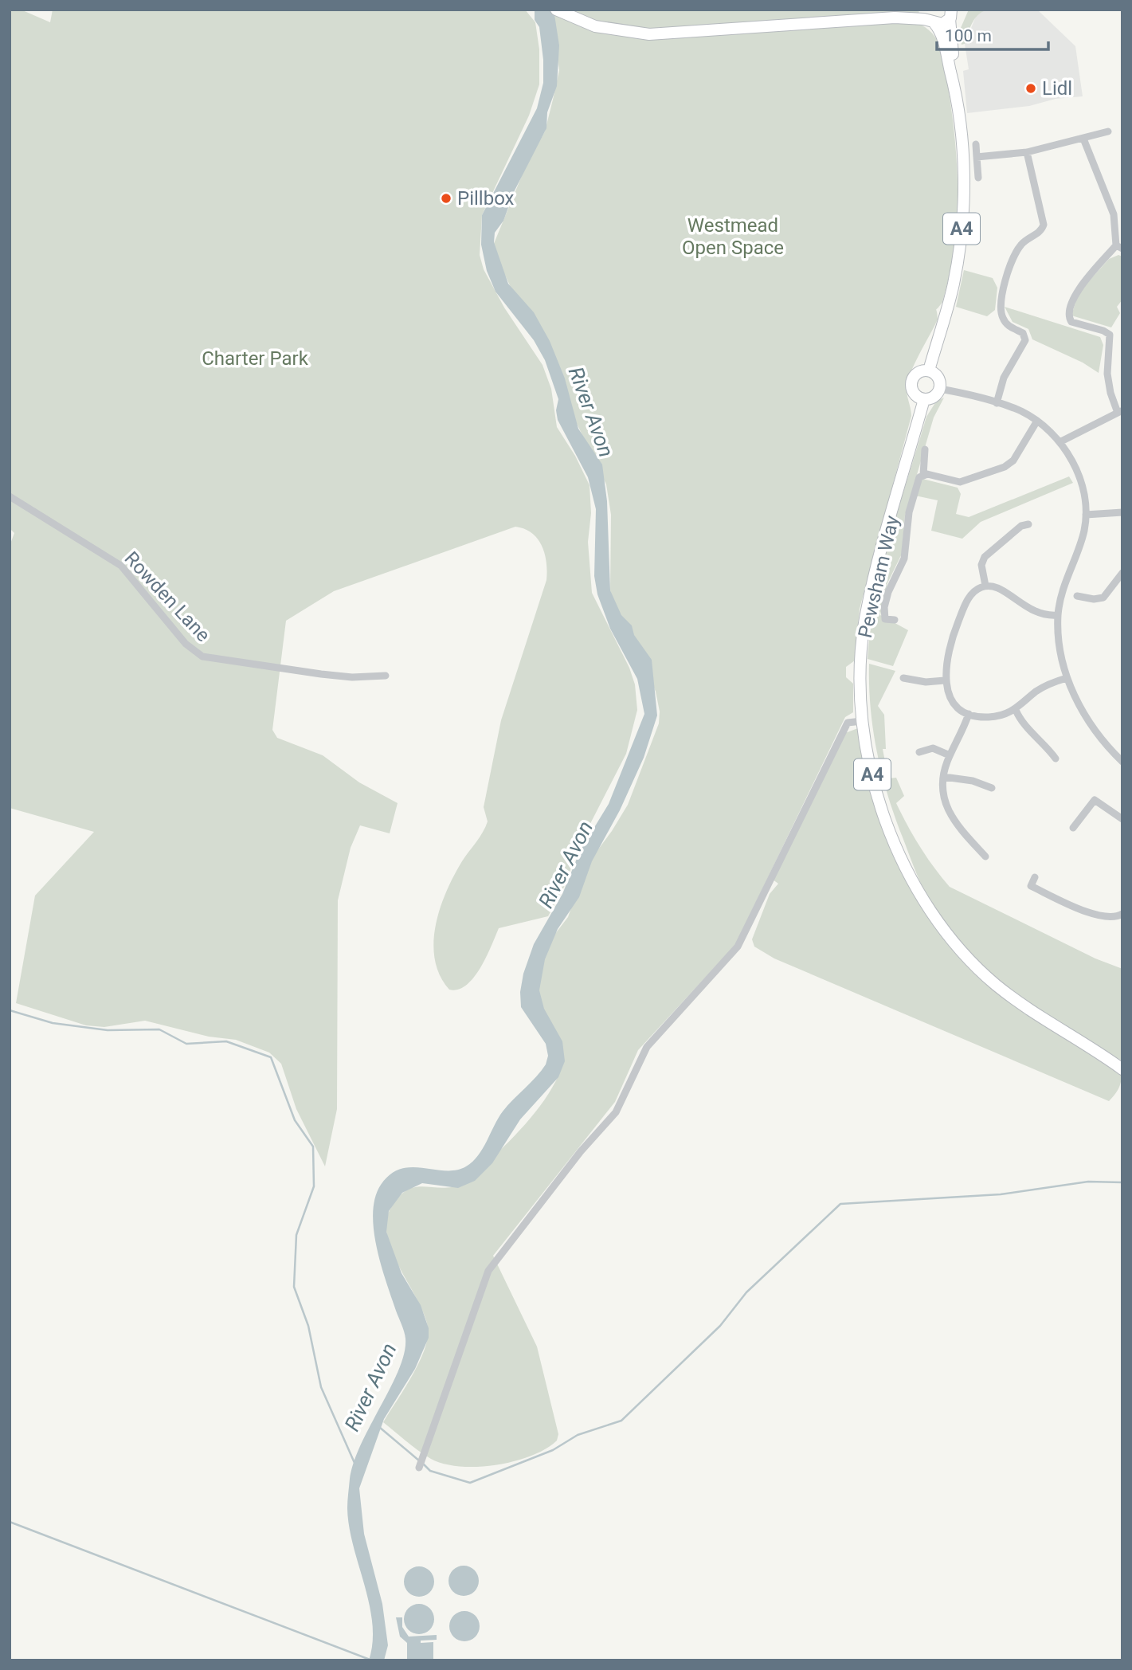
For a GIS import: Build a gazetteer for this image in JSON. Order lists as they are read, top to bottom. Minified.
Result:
{"streets":{"main road":["A4","Pewsham Way"],"street":["Rowden Lane"]},"crossings":[["A4","Pewsham Way"]],"water":["River Avon"],"parks":["Westmead Open Space","Charter Park"],"places":["Lidl","Pillbox"],"scale_bar":"100 m"}
